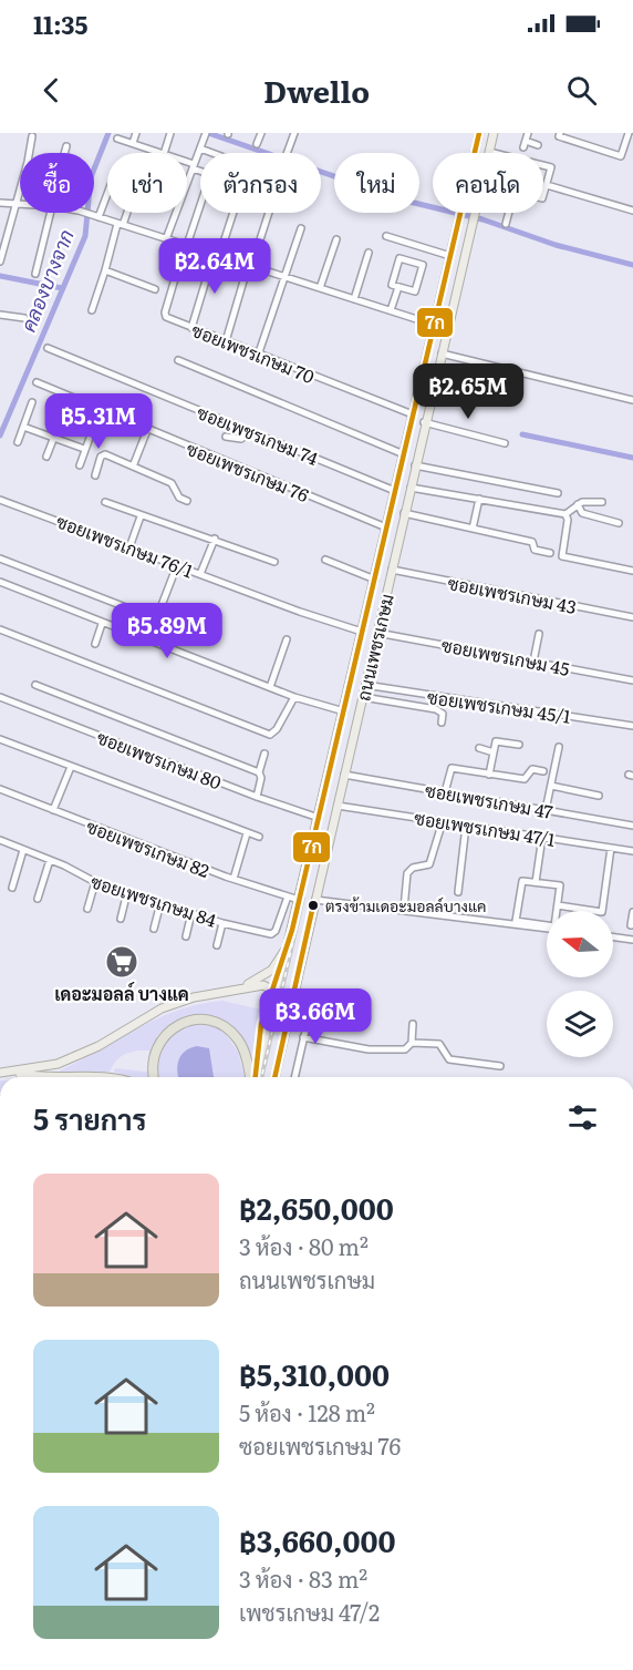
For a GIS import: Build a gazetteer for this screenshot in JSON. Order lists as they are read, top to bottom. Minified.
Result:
{"streets":{"main road":["ถนนเพชรเกษม"],"street":["ซอยเพชรเกษม 70","ซอยเพชรเกษม 74","ซอยเพชรเกษม 76","ซอยเพชรเกษม 76/1","ซอยเพชรเกษม 43","ซอยเพชรเกษม 45","ซอยเพชรเกษม 45/1","ซอยเพชรเกษม 80","ซอยเพชรเกษม 47","ซอยเพชรเกษม 47/1","ซอยเพชรเกษม 82","ซอยเพชรเกษม 84"]},"crossings":[["ซอยเพชรเกษม 70","ถนนเพชรเกษม"],["ซอยเพชรเกษม 74","ถนนเพชรเกษม"],["ซอยเพชรเกษม 76","ถนนเพชรเกษม"],["ซอยเพชรเกษม 76/1","ถนนเพชรเกษม"],["ซอยเพชรเกษม 43","ถนนเพชรเกษม"],["ถนนเพชรเกษม","ซอยเพชรเกษม 45"],["ถนนเพชรเกษม","ซอยเพชรเกษม 45/1"],["ถนนเพชรเกษม","ซอยเพชรเกษม 80"],["ถนนเพชรเกษม","ซอยเพชรเกษม 47"],["ถนนเพชรเกษม","ซอยเพชรเกษม 47/1"],["ถนนเพชรเกษม","ซอยเพชรเกษม 82"],["ซอยเพชรเกษม 82","ซอยเพชรเกษม 84"]],"water":["คลองบางจาก"],"places":{"other":["ตรงข้ามเดอะมอลล์บางแค"],"supermarket":["เดอะมอลล์ บางแค"]},"lines":["transit line 7ก"],"north":"left","page":{"status":"11:35","header":"Dwello","chip":["ซื้อ","เช่า","ตัวกรอง","ใหม่","คอนโด"],"price":["฿2.64M","฿2.65M","฿5.31M","฿5.89M","฿3.66M"],"heading":"5 รายการ","list":[{"name":"฿2,650,000","note":"3 ห้อง · 80 m² · ถนนเพชรเกษม"},{"name":"฿5,310,000","note":"5 ห้อง · 128 m² · ซอยเพชรเกษม 76"},{"name":"฿3,660,000","note":"3 ห้อง · 83 m² · เพชรเกษม 47/2"}]}}
